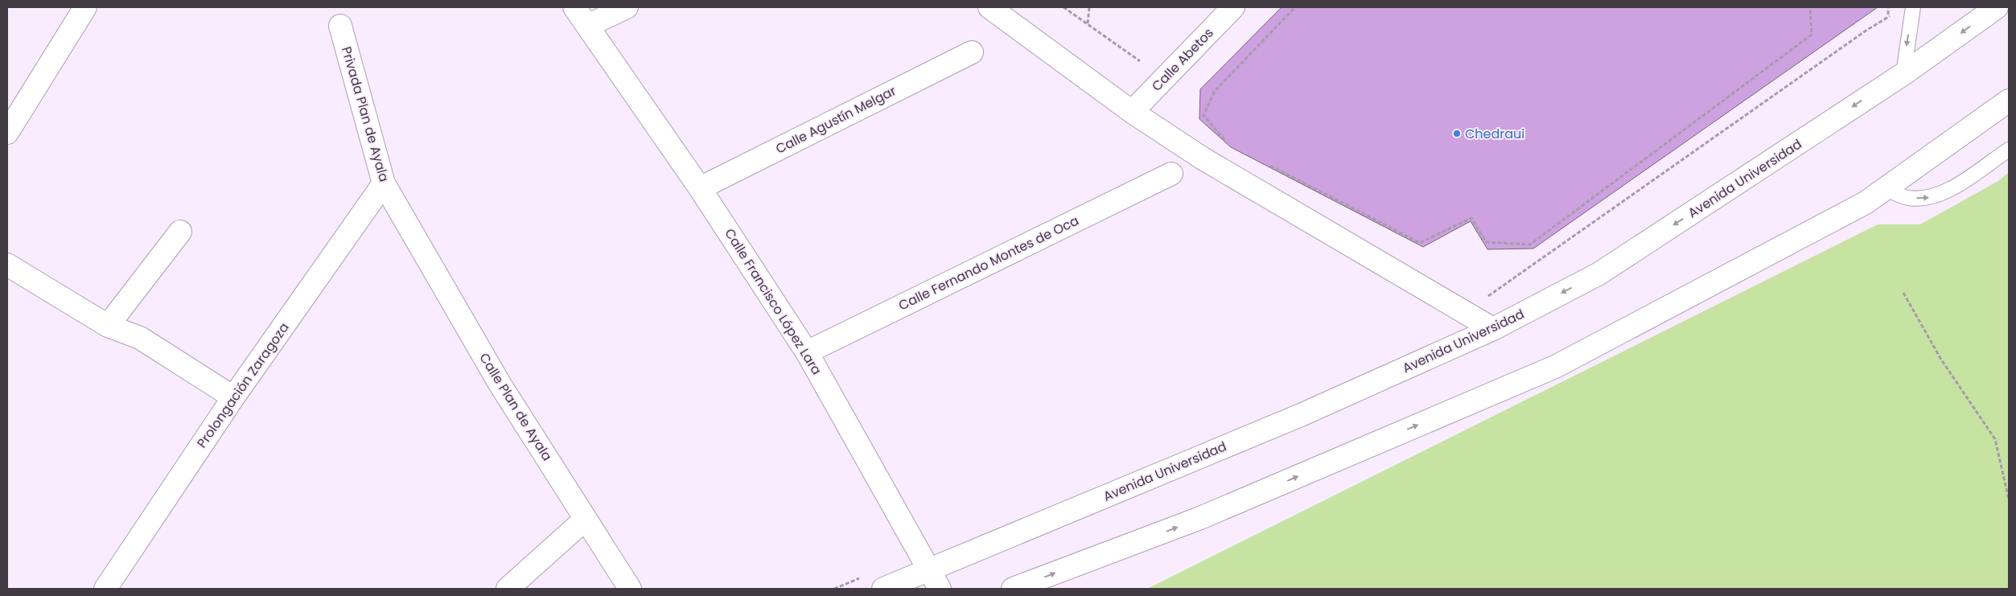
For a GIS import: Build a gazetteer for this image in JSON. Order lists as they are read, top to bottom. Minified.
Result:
{"streets":{"street":["Calle Abetos","Privada Plan de Ayala","Calle Agustín Melgar","Avenida Universidad","Calle Fernando Montes de Oca","Calle Francisco López Lara","Prolongación Zaragoza","Calle Plan de Ayala"]},"crossings":[["Privada Plan de Ayala","Prolongación Zaragoza"],["Privada Plan de Ayala","Calle Plan de Ayala"],["Calle Agustín Melgar","Calle Francisco López Lara"],["Avenida Universidad","Calle Francisco López Lara"],["Calle Fernando Montes de Oca","Calle Francisco López Lara"]],"places":["Chedraui"]}
